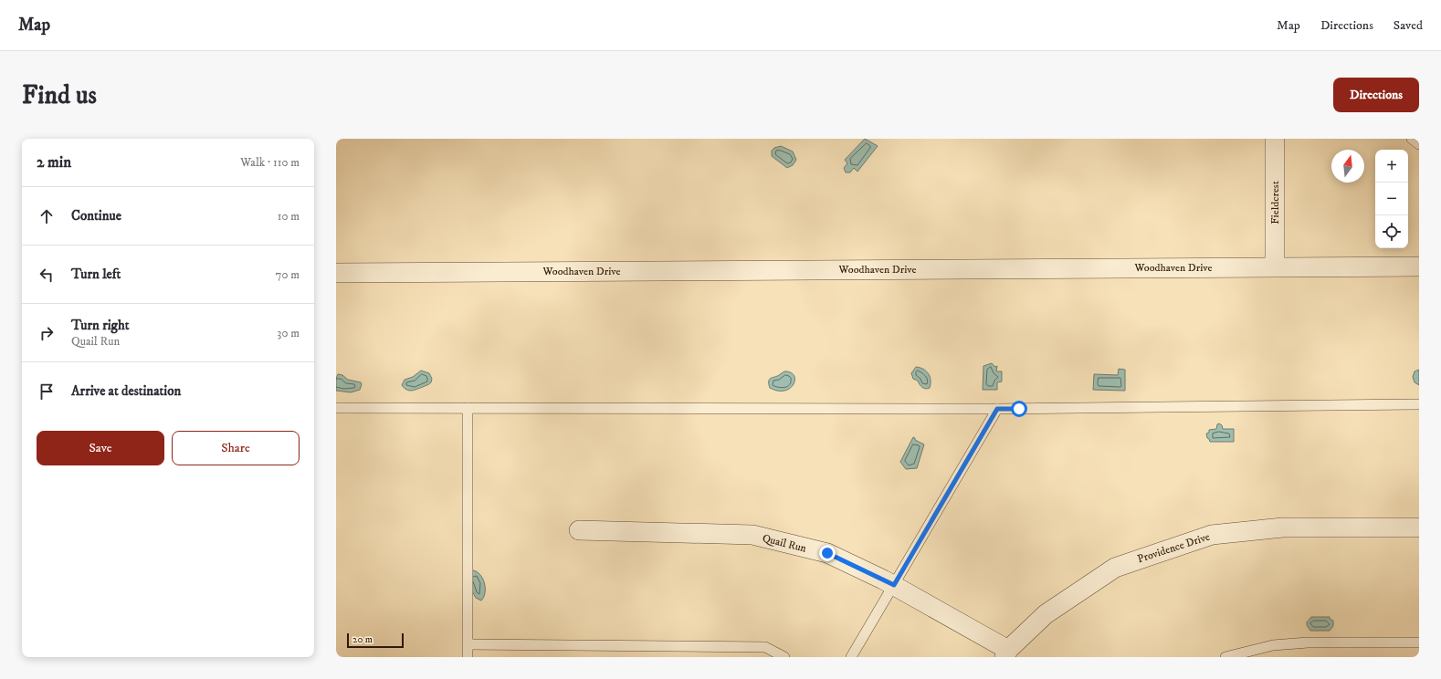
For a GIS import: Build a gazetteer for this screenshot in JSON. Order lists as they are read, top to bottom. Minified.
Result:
{"streets":{"street":["Fieldcrest","Woodhaven Drive","Quail Run","Providence Drive"]},"crossings":[["Fieldcrest","Woodhaven Drive"],["Quail Run","Providence Drive"]],"scale_bar":"20 m","north":"top","page":{"header":"Map","nav":["Map","Directions","Saved"],"buttons":["Directions",["Save","Share"]],"title":"Find us","heading":["2 min","Walk · 110 m"],"map_buttons":["+","−"],"list":[["Continue","10 m"],["Turn left","70 m"],["Turn right","Quail Run","30 m"],"Arrive at destination"],"scale":"20 m"}}
